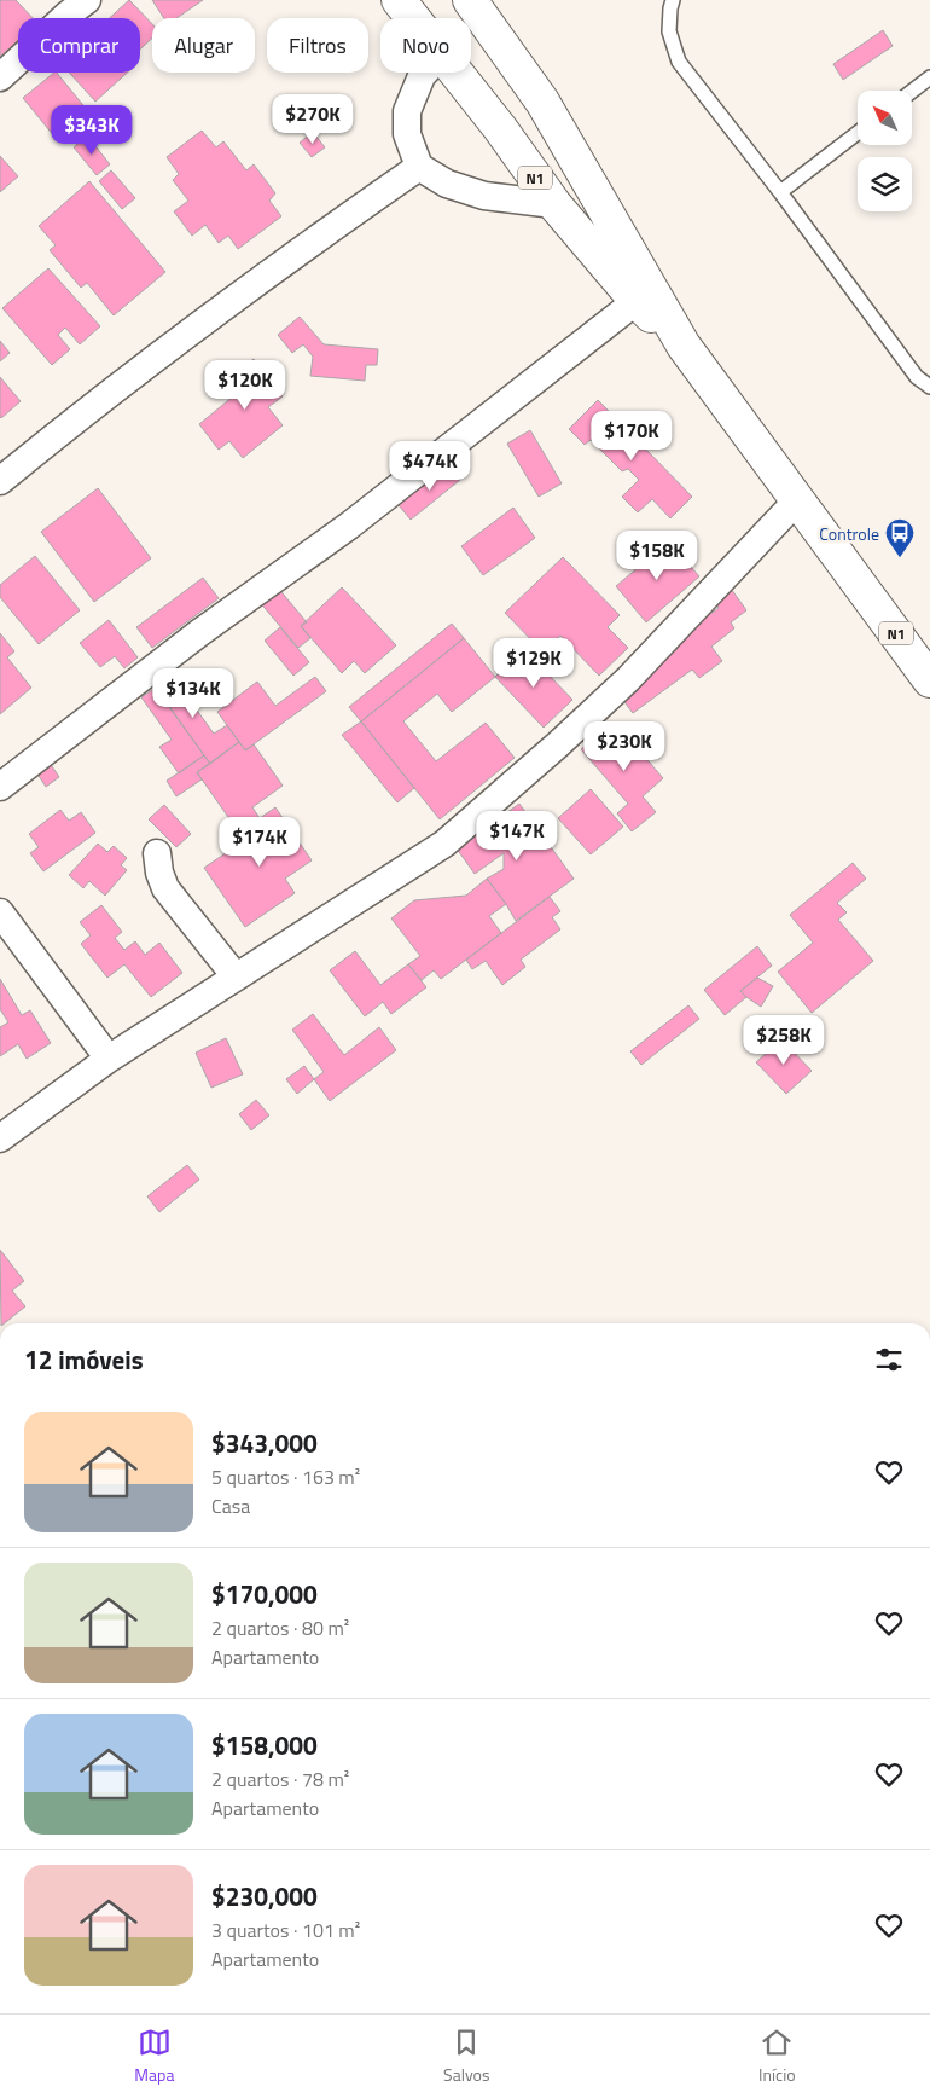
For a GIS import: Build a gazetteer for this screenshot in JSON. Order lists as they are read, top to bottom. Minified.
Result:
{"streets":{"highway":["N1"]},"places":{"bus stop":["Controle"]},"north":"top left","page":{"chip":["Comprar","Alugar","Filtros","Novo"],"price":["$270K","$343K","$120K","$170K","$474K","$158K","$129K","$134K","$230K","$147K","$174K","$258K"],"heading":"12 imóveis","list":[{"name":"$343,000","note":"5 quartos · 163 m² · Casa"},{"name":"$170,000","note":"2 quartos · 80 m² · Apartamento"},{"name":"$158,000","note":"2 quartos · 78 m² · Apartamento"},{"name":"$230,000","note":"3 quartos · 101 m² · Apartamento"}],"tabs":["Mapa","Salvos","Início"]}}
